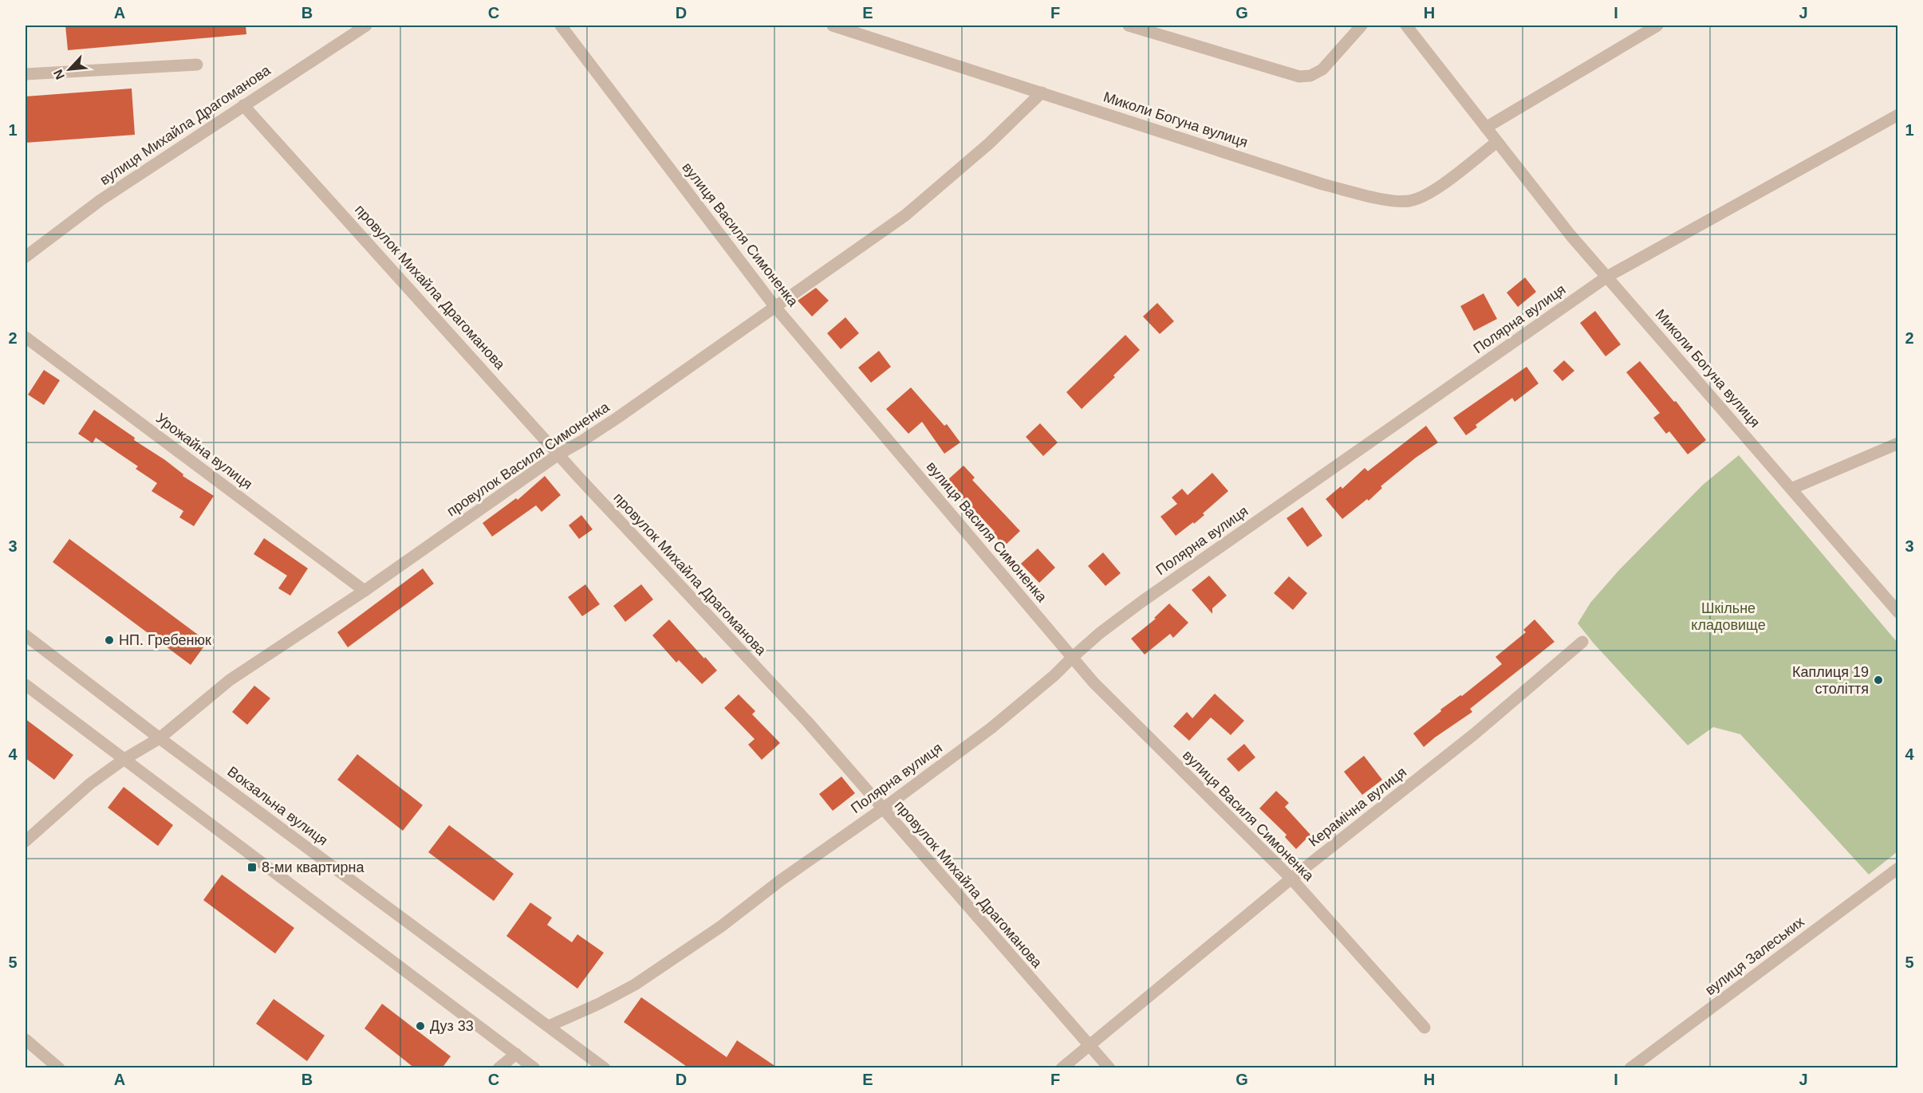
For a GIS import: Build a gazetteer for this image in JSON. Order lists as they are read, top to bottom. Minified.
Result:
{"streets":{"street":["Миколи Богуна вулиця","вулиця Михайла Драгоманова","вулиця Василя Симоненка","провулок Михайла Драгоманова","Полярна вулиця","Урожайна вулиця","провулок Василя Симоненка","Вокзальна вулиця","Керамічна вулиця","вулиця Залеських"]},"crossings":[["Миколи Богуна вулиця","Полярна вулиця"],["Миколи Богуна вулиця","провулок Василя Симоненка"],["вулиця Михайла Драгоманова","провулок Михайла Драгоманова"],["вулиця Василя Симоненка","Полярна вулиця"],["вулиця Василя Симоненка","провулок Василя Симоненка"],["вулиця Василя Симоненка","Керамічна вулиця"],["провулок Михайла Драгоманова","Полярна вулиця"],["провулок Михайла Драгоманова","провулок Василя Симоненка"],["провулок Михайла Драгоманова","Керамічна вулиця"],["Полярна вулиця","Вокзальна вулиця"],["Урожайна вулиця","провулок Василя Симоненка"],["провулок Василя Симоненка","Вокзальна вулиця"]],"parks":["Шкільне кладовище"],"places":{"other":["НП. Гребенюк","Каплиця 19 століття","Дуз 33"],"transit":["8-ми квартирна"]},"north":"bottom left","grid":{"columns":["A","B","C","D","E","F","G","H","I","J"],"rows":["1","2","3","4","5"]}}
